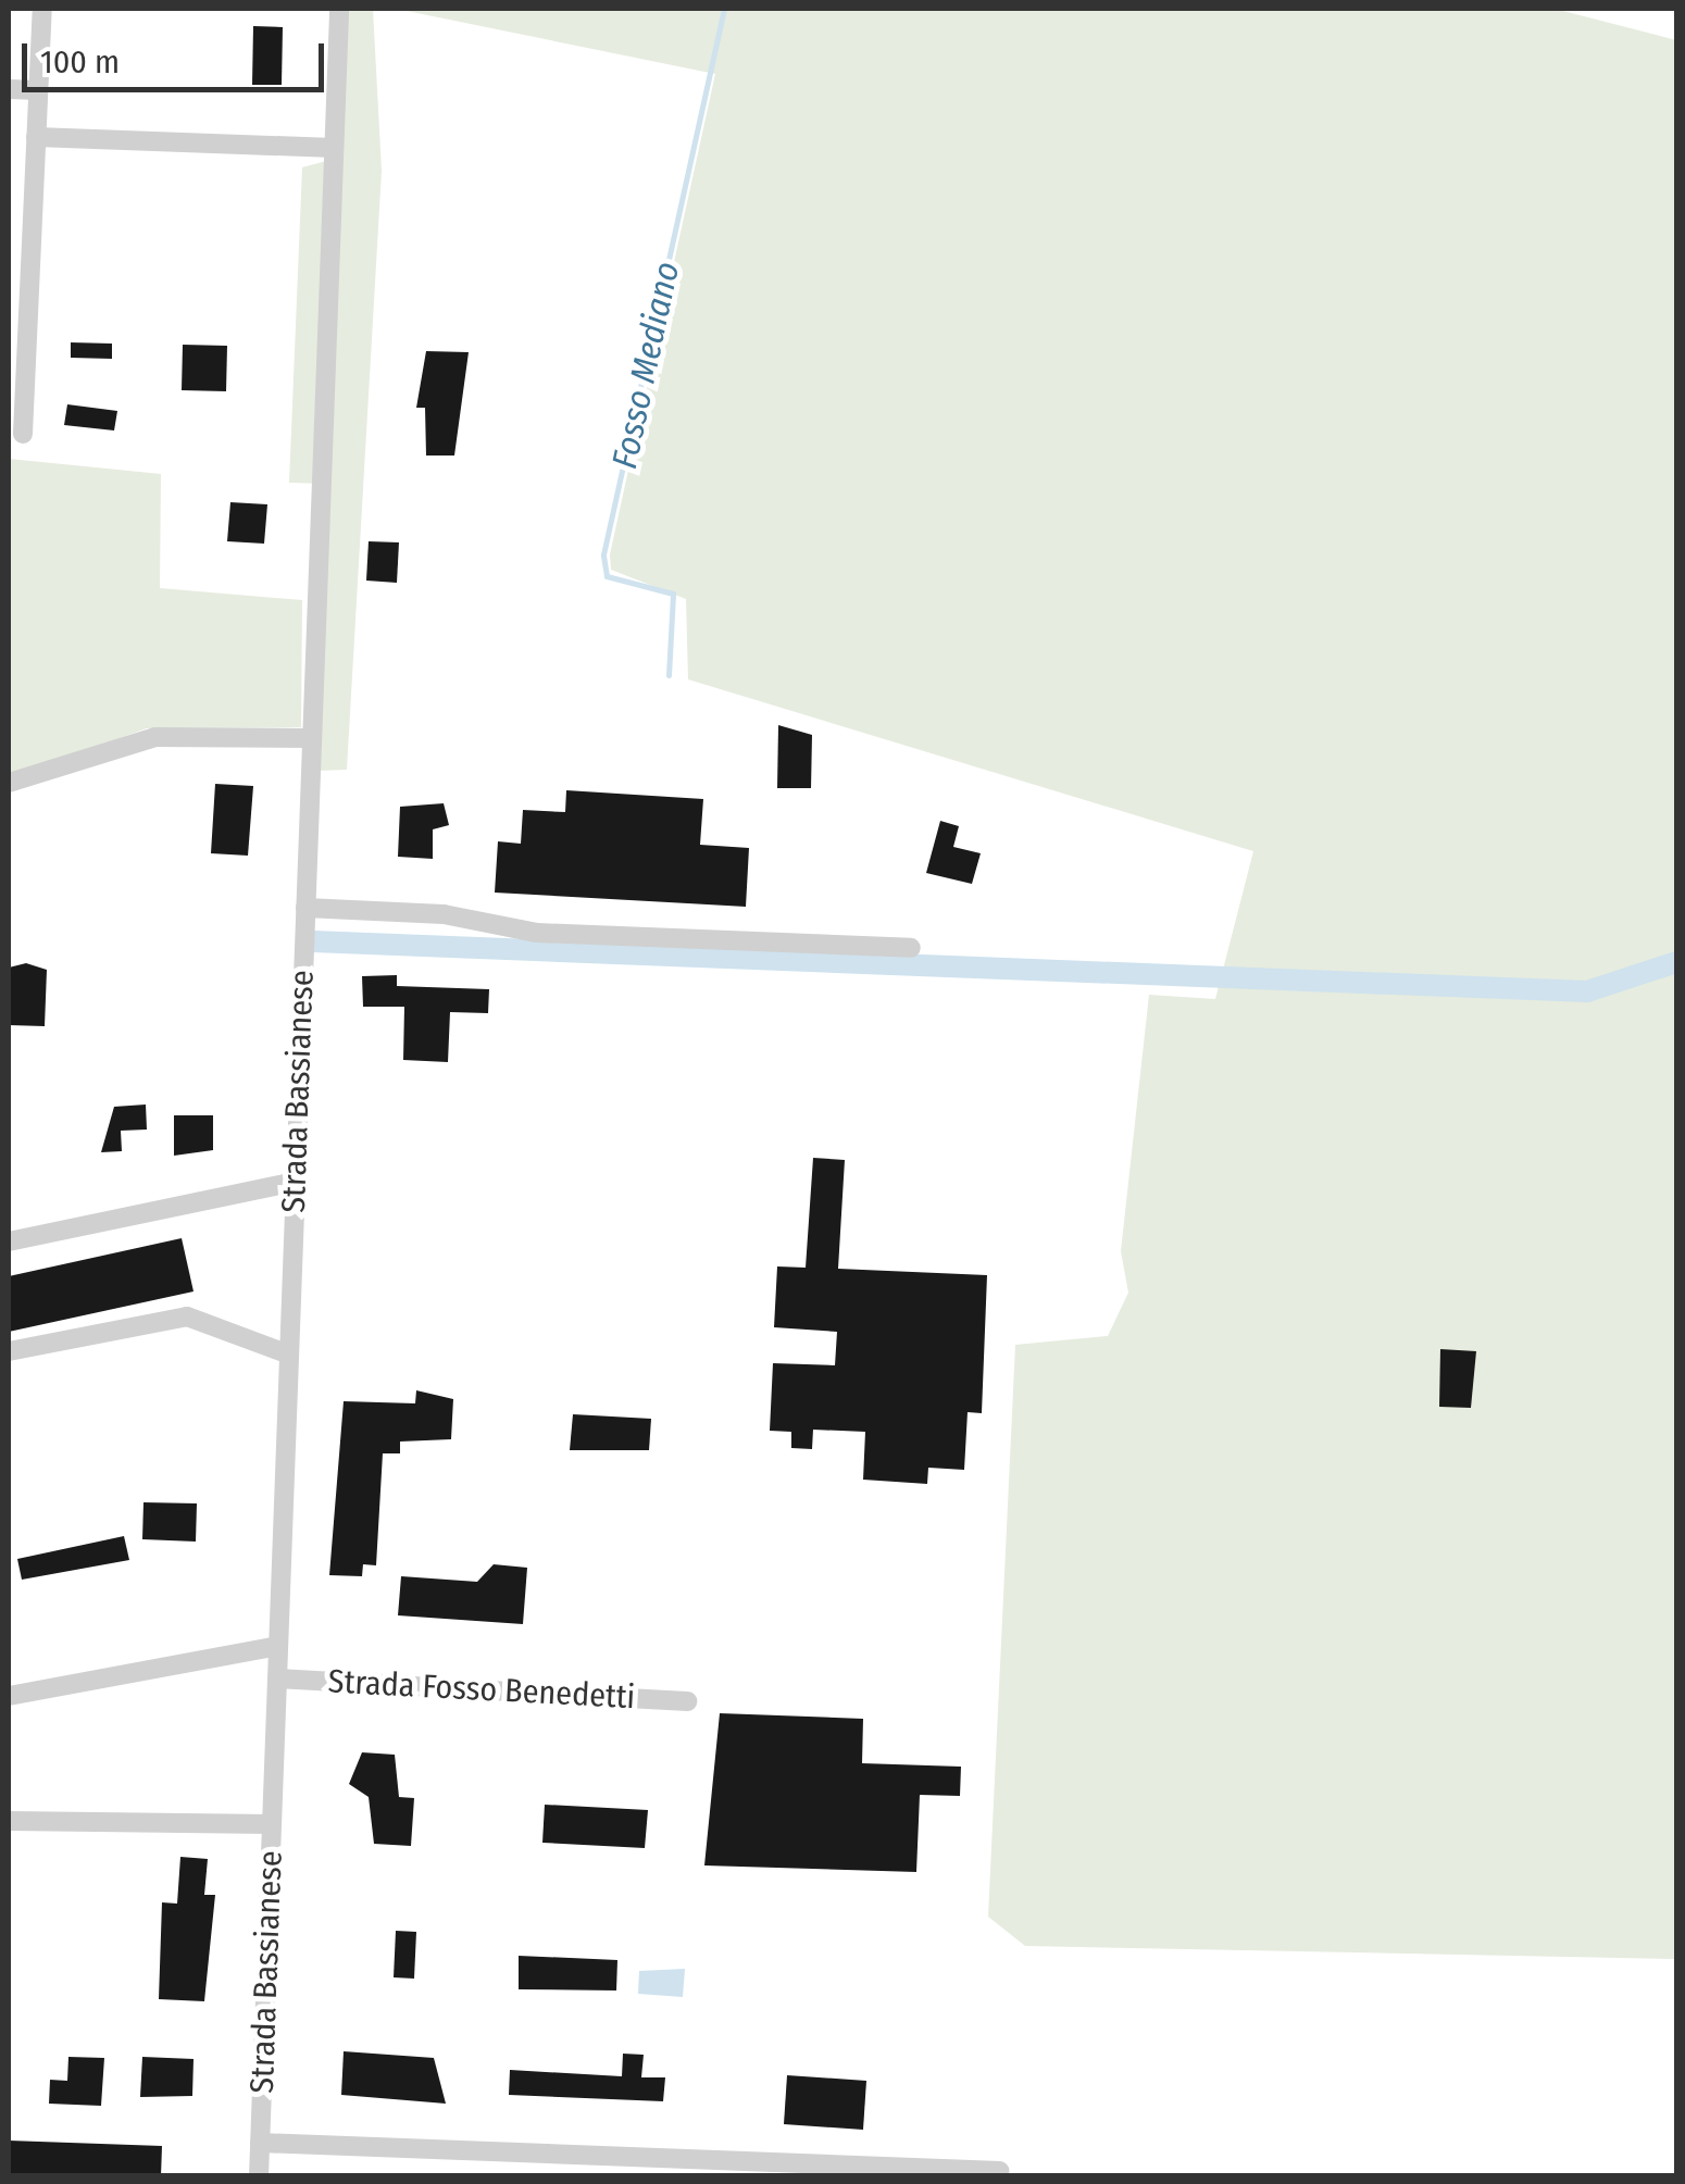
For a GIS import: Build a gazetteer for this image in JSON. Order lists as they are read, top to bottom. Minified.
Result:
{"streets":{"street":["Strada Bassianese","Strada Fosso Benedetti"]},"crossings":[["Strada Bassianese","Strada Fosso Benedetti"]],"water":["Fosso Mediano"],"scale_bar":"100 m"}
